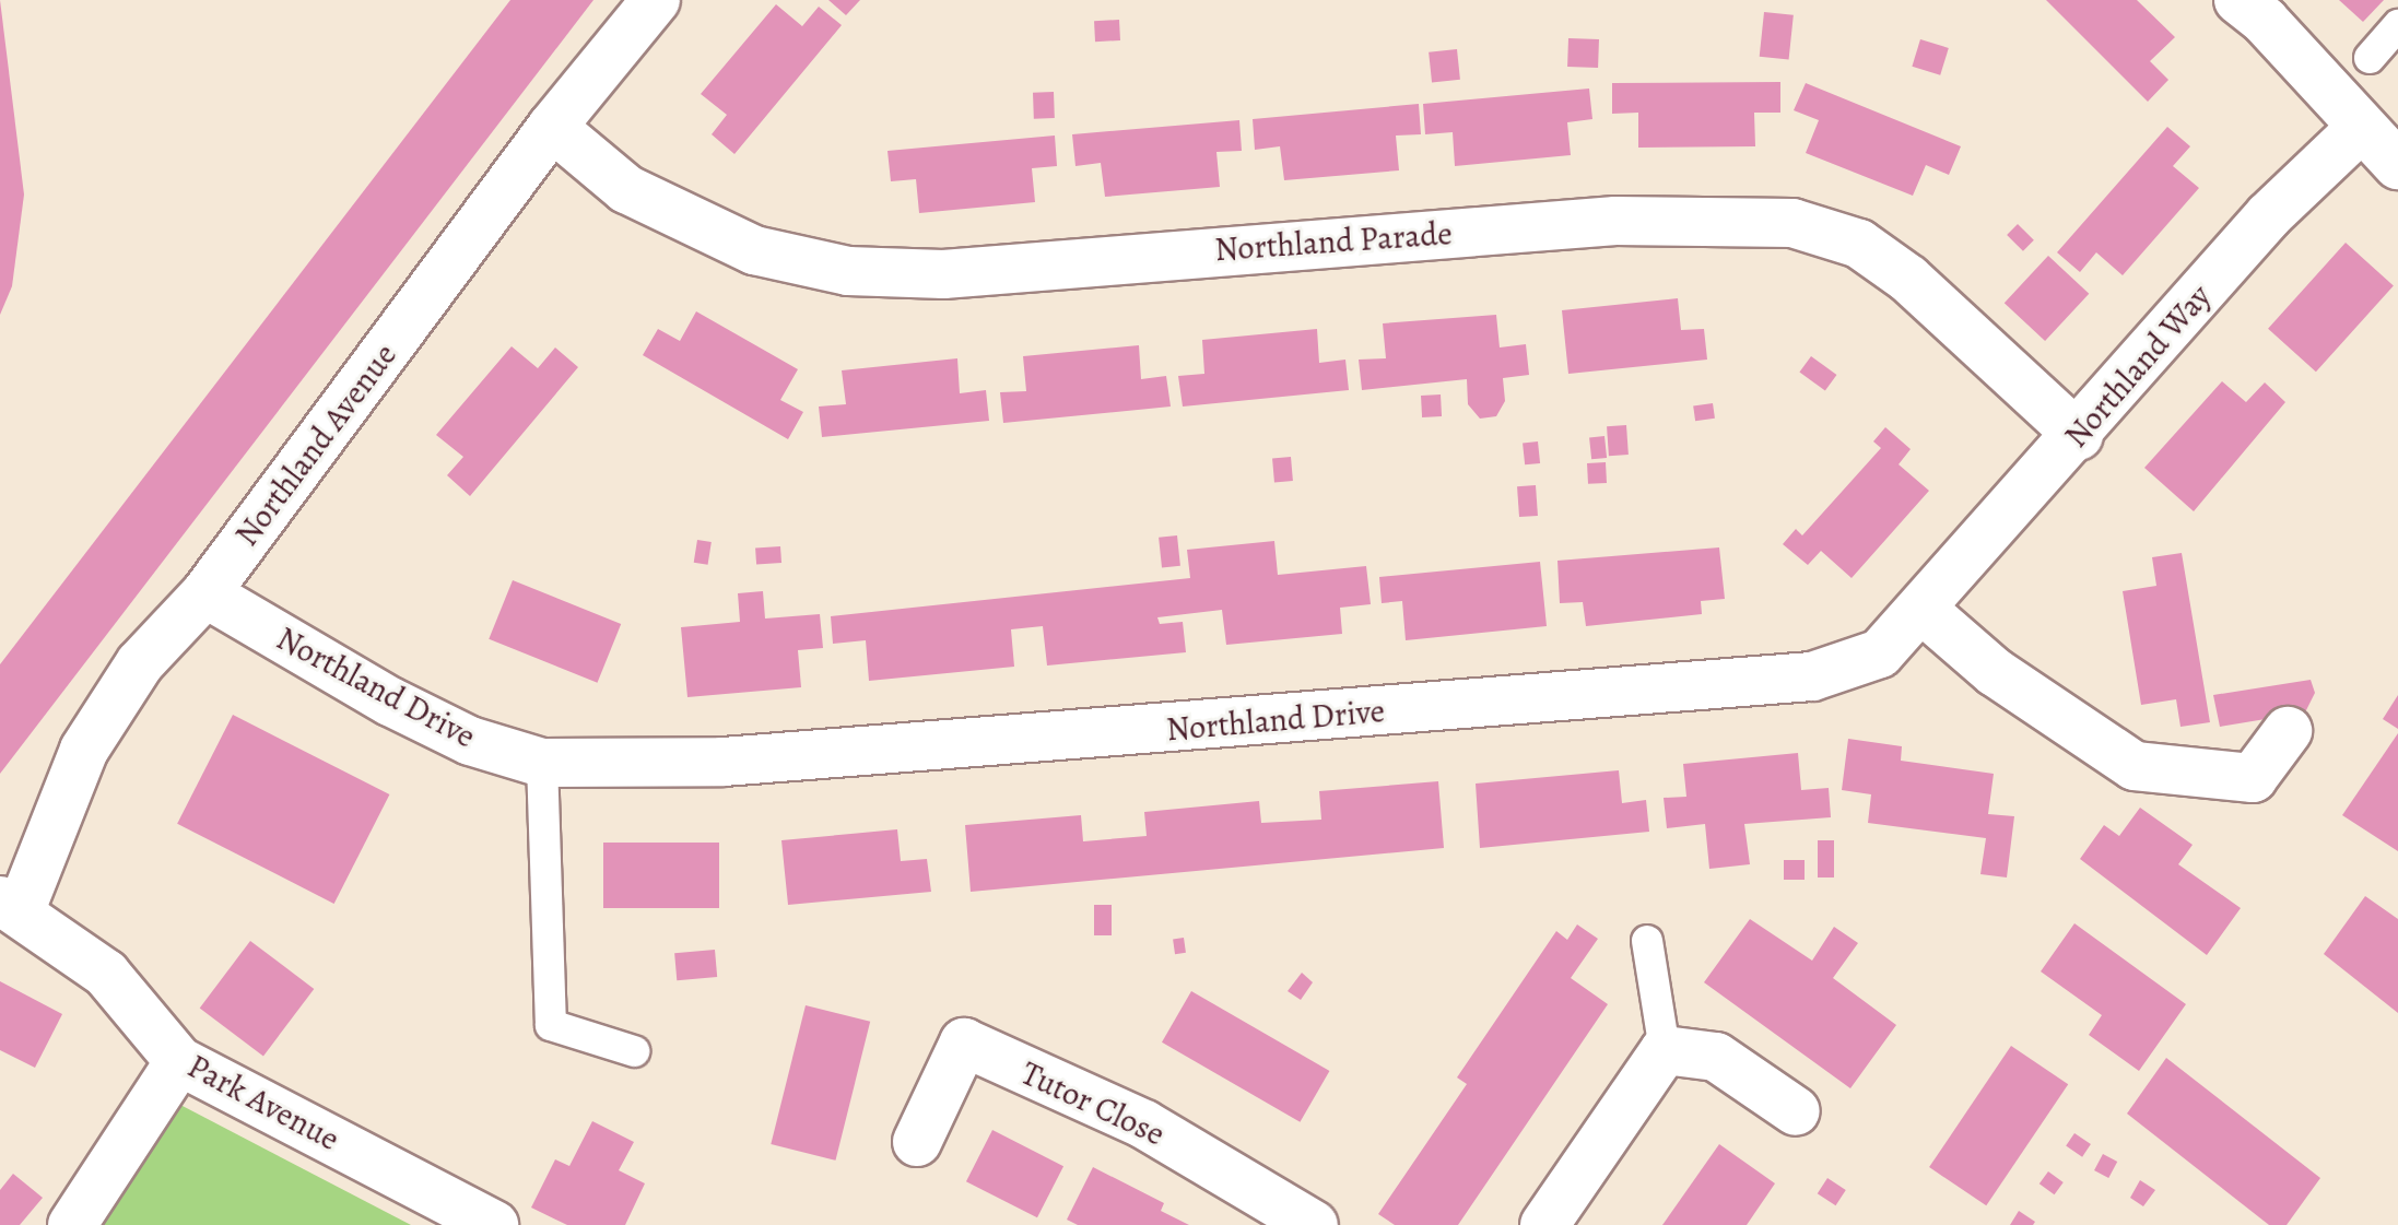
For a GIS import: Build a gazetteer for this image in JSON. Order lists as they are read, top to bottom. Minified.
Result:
{"streets":{"street":["Northland Parade","Northland Way","Northland Avenue","Northland Drive","Park Avenue","Tutor Close"]},"crossings":[["Northland Parade","Northland Way"],["Northland Parade","Northland Avenue"],["Northland Way","Northland Drive"],["Northland Avenue","Northland Drive"],["Northland Avenue","Park Avenue"]]}
